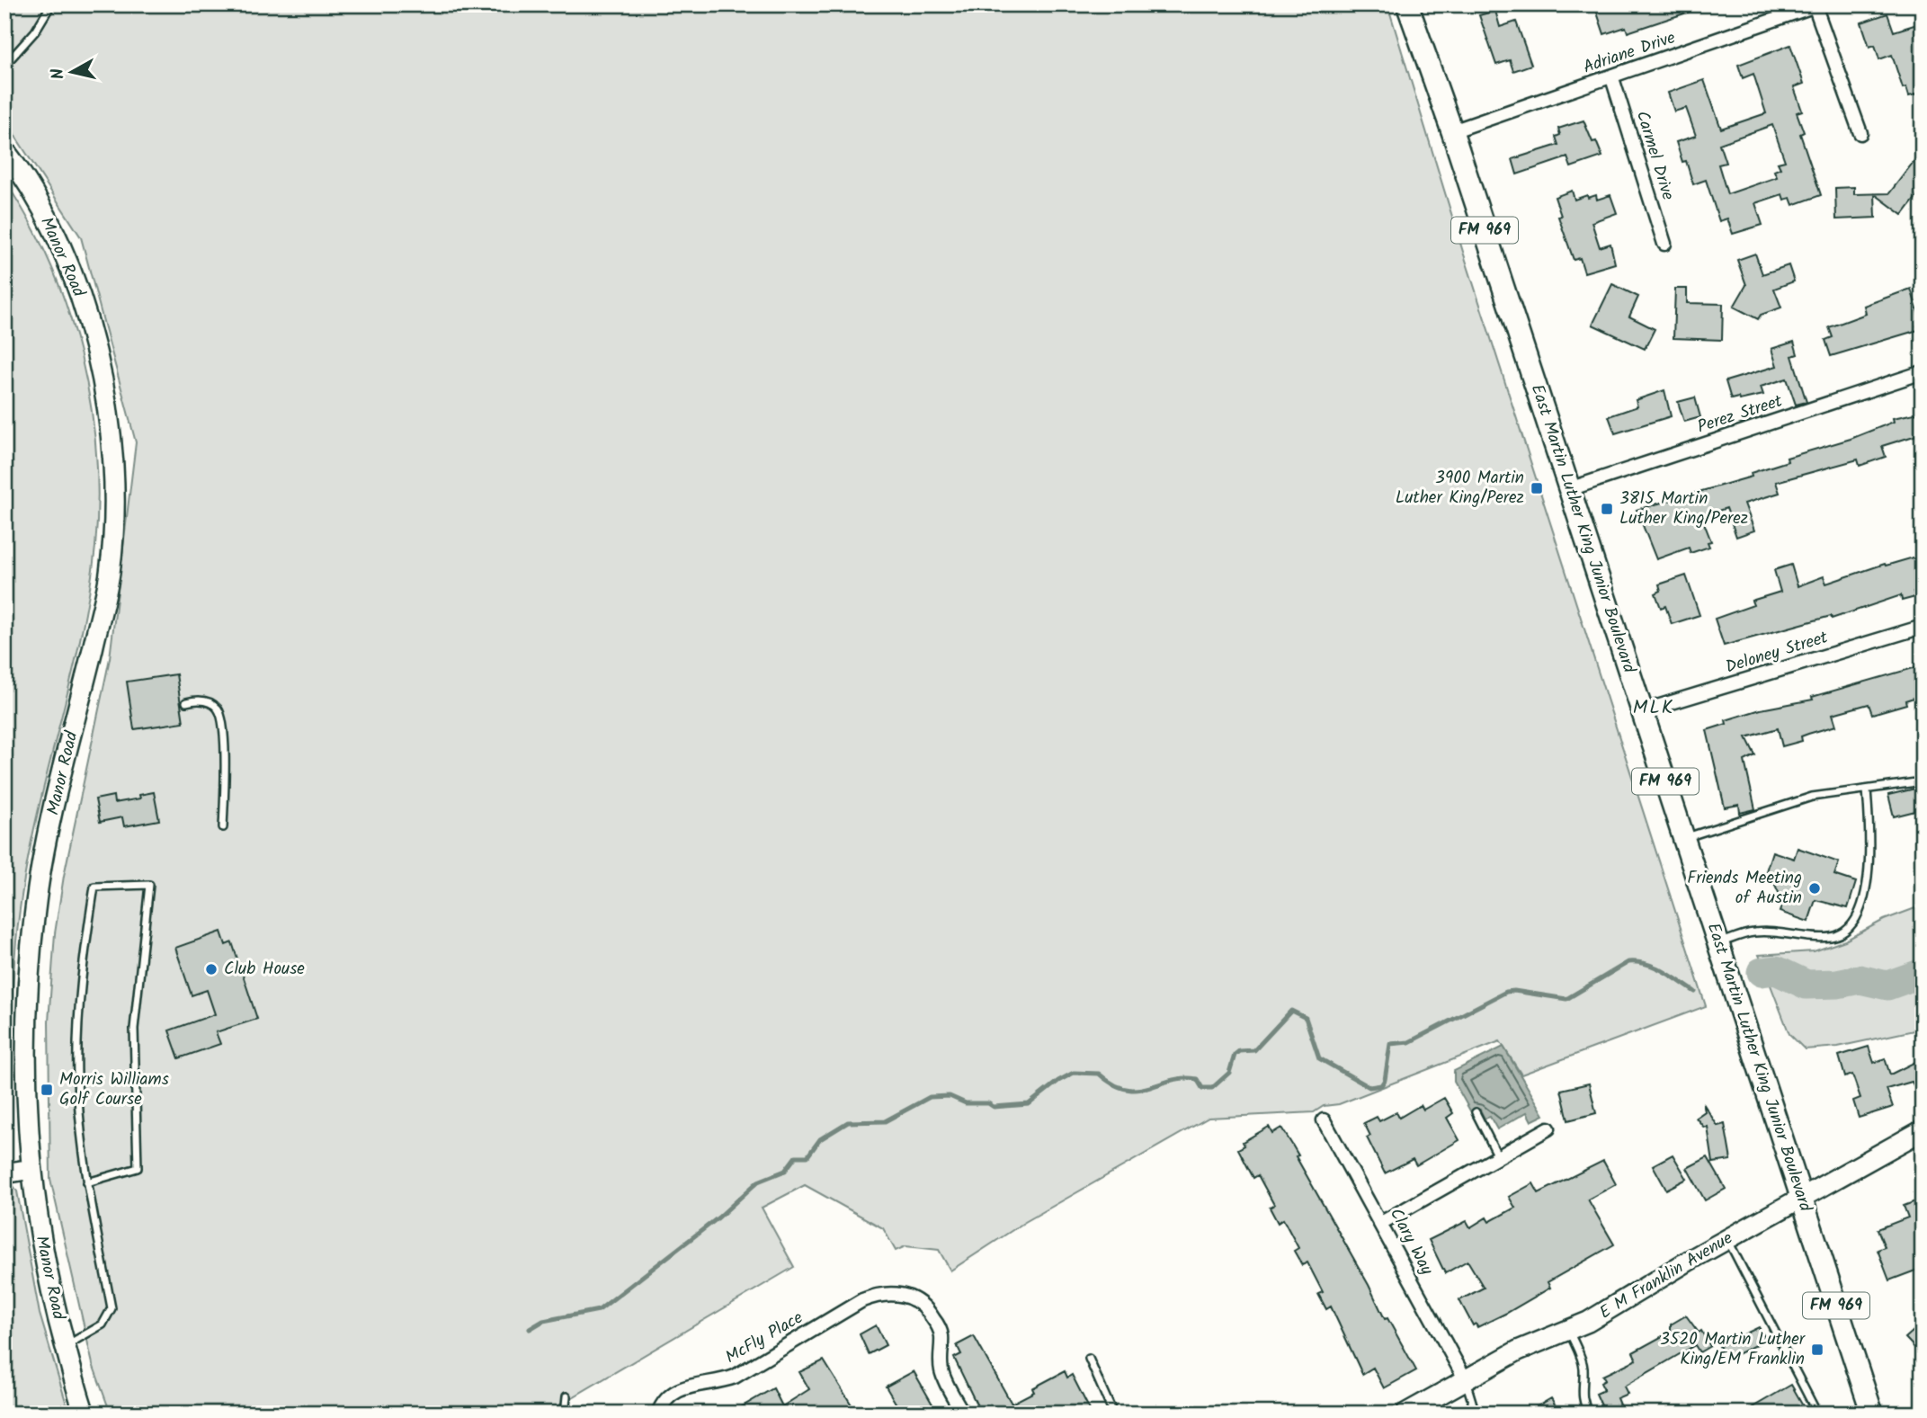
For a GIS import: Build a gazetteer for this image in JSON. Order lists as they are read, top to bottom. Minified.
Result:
{"streets":{"main road":["FM 969","Manor Road","East Martin Luther King Junior Boulevard","E M Franklin Avenue"],"street":["Adriane Drive","Carmel Drive","Perez Street","Deloney Street","Clary Way","McFly Place"]},"crossings":[["Adriane Drive","Carmel Drive"],["Adriane Drive","East Martin Luther King Junior Boulevard"],["Perez Street","East Martin Luther King Junior Boulevard"],["East Martin Luther King Junior Boulevard","Deloney Street"],["East Martin Luther King Junior Boulevard","E M Franklin Avenue"],["Clary Way","E M Franklin Avenue"]],"districts":["MLK"],"places":{"transit":["3900 Martin Luther King/Perez","3815 Martin Luther King/Perez","Morris Williams Golf Course","3520 Martin Luther King/EM Franklin"],"other":["Friends Meeting of Austin","Club House"]},"north":"left"}
